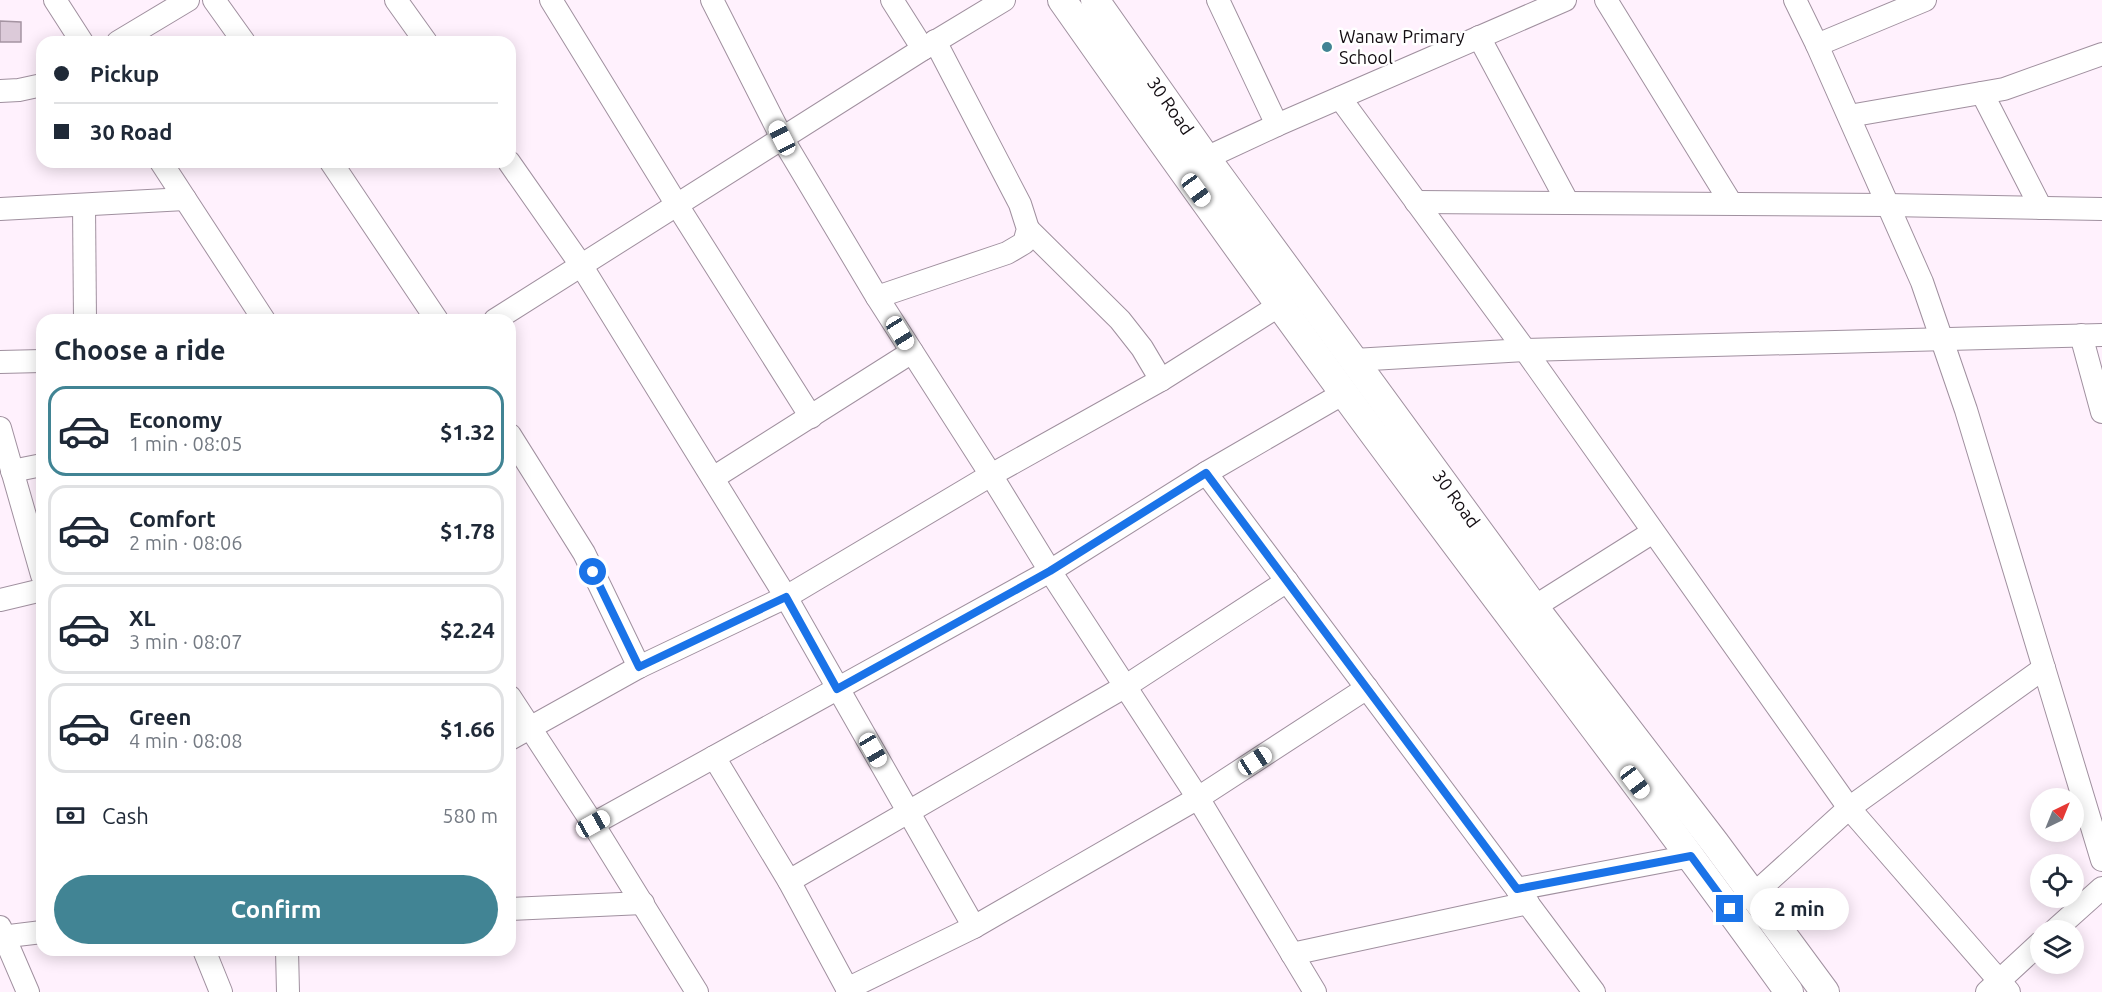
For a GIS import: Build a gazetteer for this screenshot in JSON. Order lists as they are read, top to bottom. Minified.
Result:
{"streets":{"main road":["30 Road"]},"places":["Wanaw Primary School"],"north":"top right","page":{"banner":["Pickup","30 Road"],"heading":"Choose a ride","list":[{"name":"Economy","note":"1 min · 08:05","value":"$1.32"},{"name":"Comfort","note":"2 min · 08:06","value":"$1.78"},{"name":"XL","note":"3 min · 08:07","value":"$2.24"},{"name":"Green","note":"4 min · 08:08","value":"$1.66"}],"pay":["Cash","580 m"],"buttons":"Confirm","bubble":"2 min"}}
